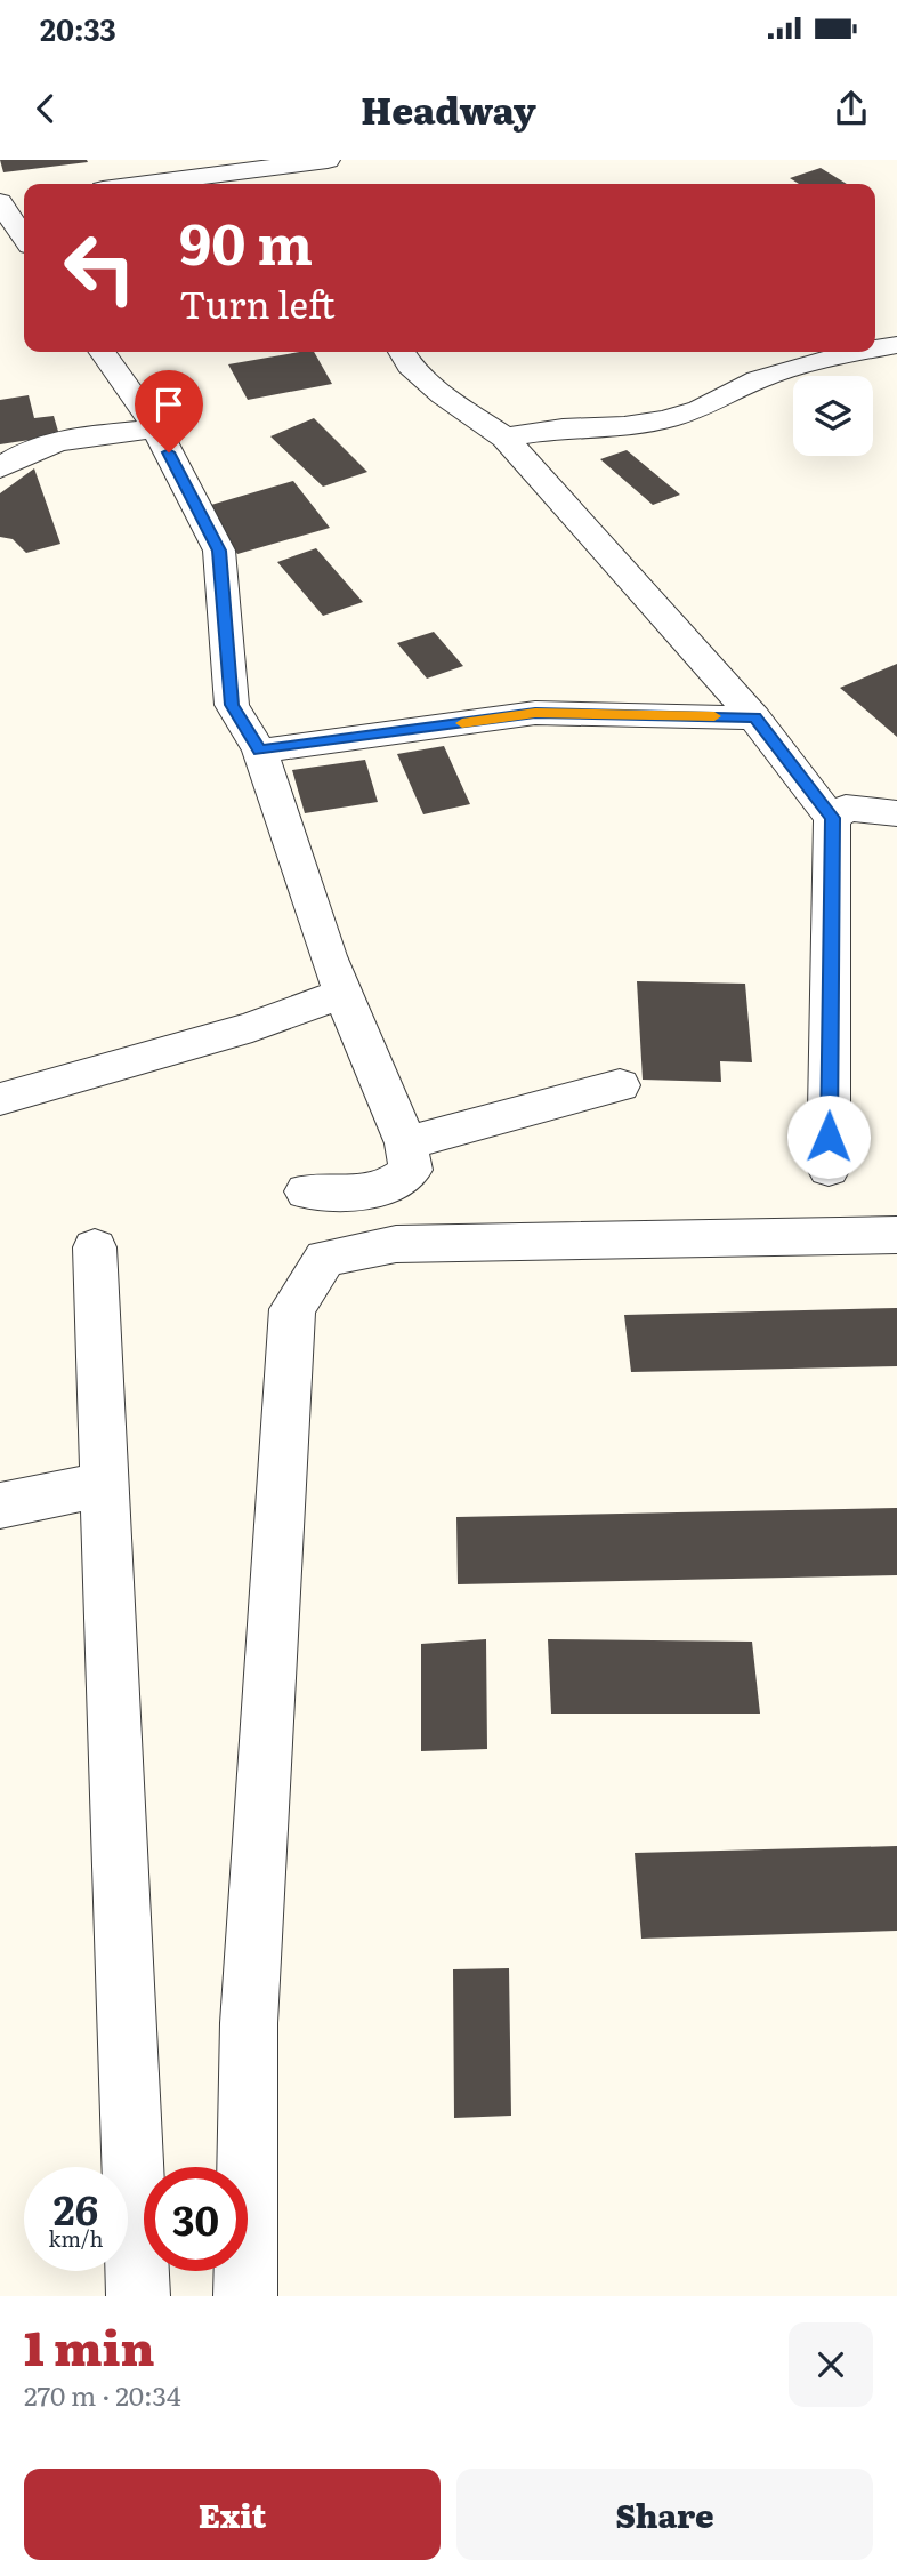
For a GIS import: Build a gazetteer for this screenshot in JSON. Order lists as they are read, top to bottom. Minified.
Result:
{"page":{"status":"20:33","header":"Headway","turn":["90 m","Turn left"],"speed":"26 km/h","limit":"30","heading":["1 min","270 m · 20:34"],"buttons":["Exit","Share"]}}
